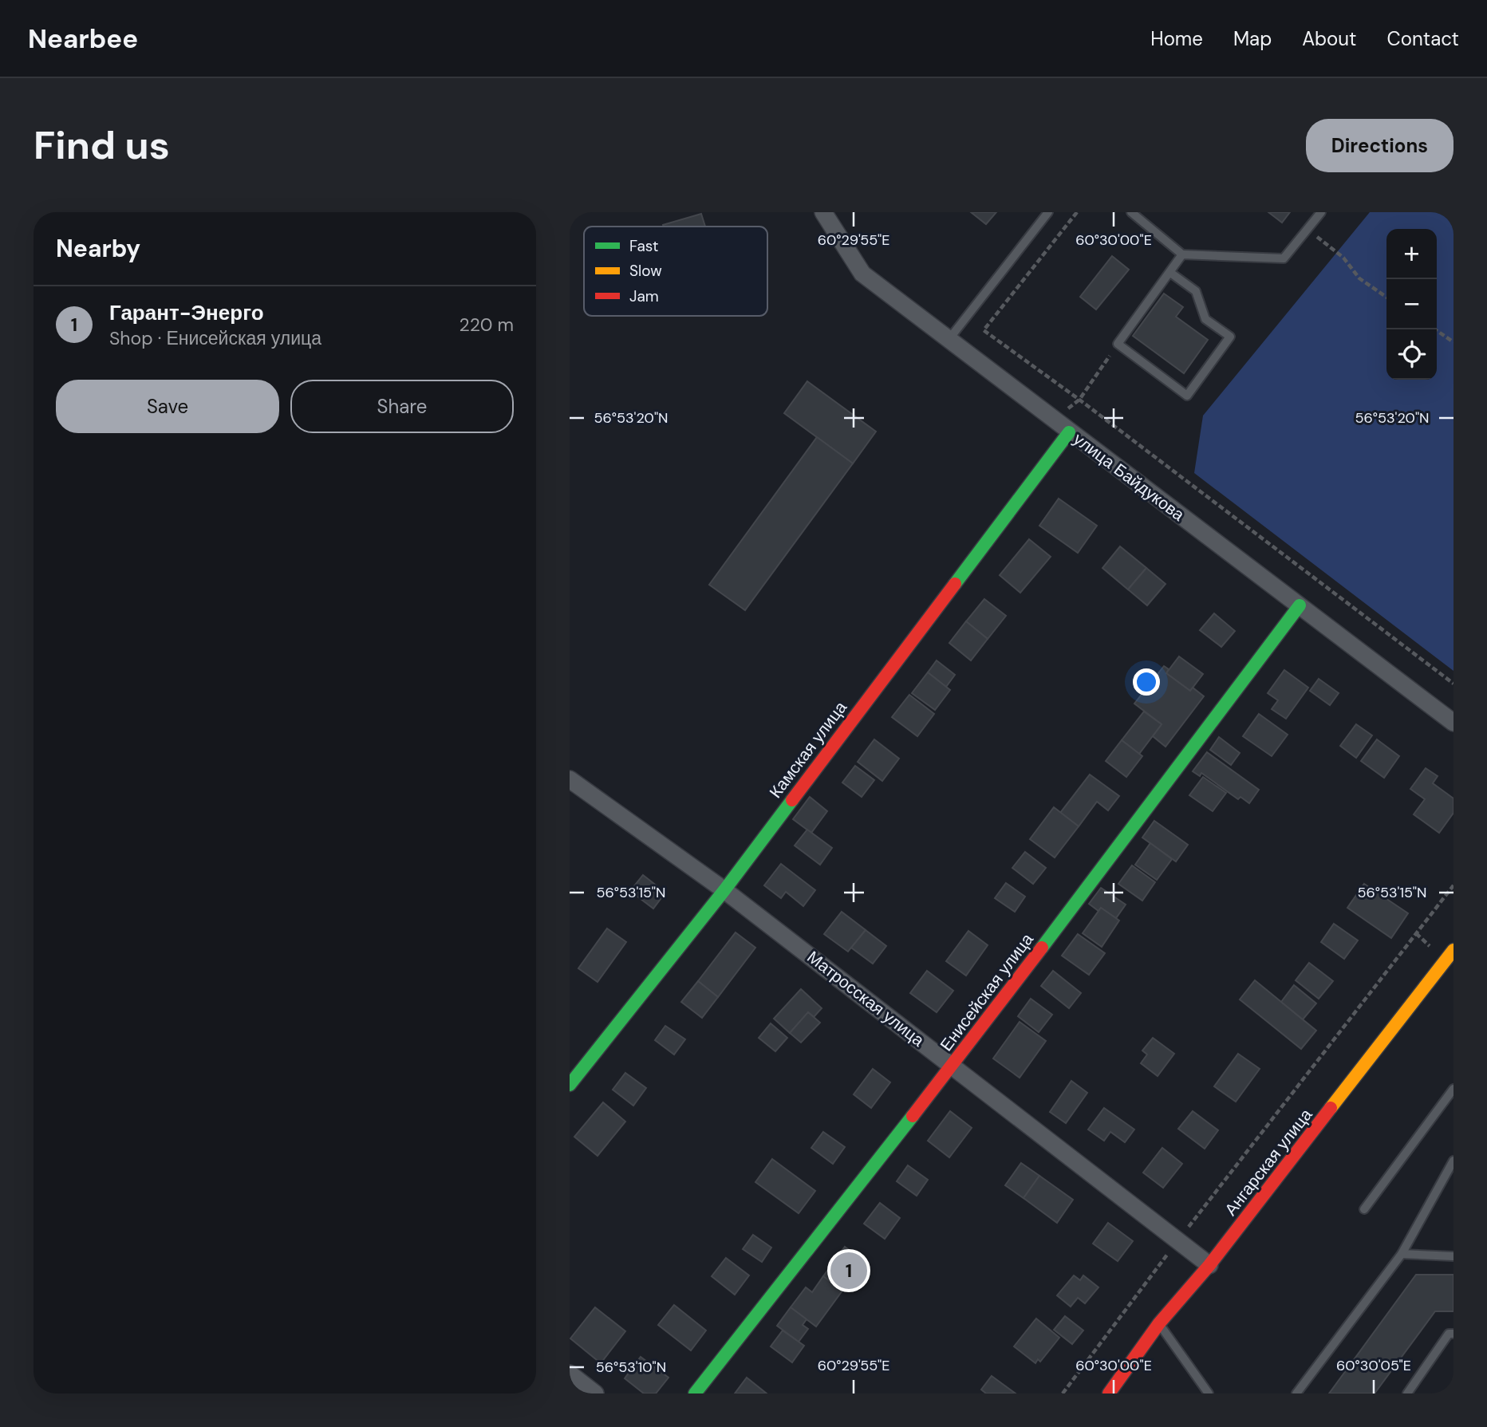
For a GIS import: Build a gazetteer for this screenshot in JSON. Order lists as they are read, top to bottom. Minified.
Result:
{"streets":{"street":["улица Байдукова","Камская улица","Енисейская улица","Матросская улица","Ангарская улица"]},"crossings":[["улица Байдукова","Камская улица"],["улица Байдукова","Енисейская улица"],["Камская улица","Матросская улица"],["Енисейская улица","Матросская улица"],["Матросская улица","Ангарская улица"]],"legend":["Fast","Slow","Jam"],"page":{"header":"Nearbee","nav":["Home","Map","About","Contact"],"buttons":["Directions",["Save","Share"]],"title":"Find us","heading":"Nearby","map_buttons":["+","−"],"list":[{"mark":"1","name":"Гарант-Энерго","note":"Shop · Енисейская улица","value":"220 m"}],"pins":"1"},"coordinates":["60°29'55\"E","60°30'00\"E","56°53'20\"N","56°53'15\"N","60°30'05\"E","56°53'10\"N"]}
